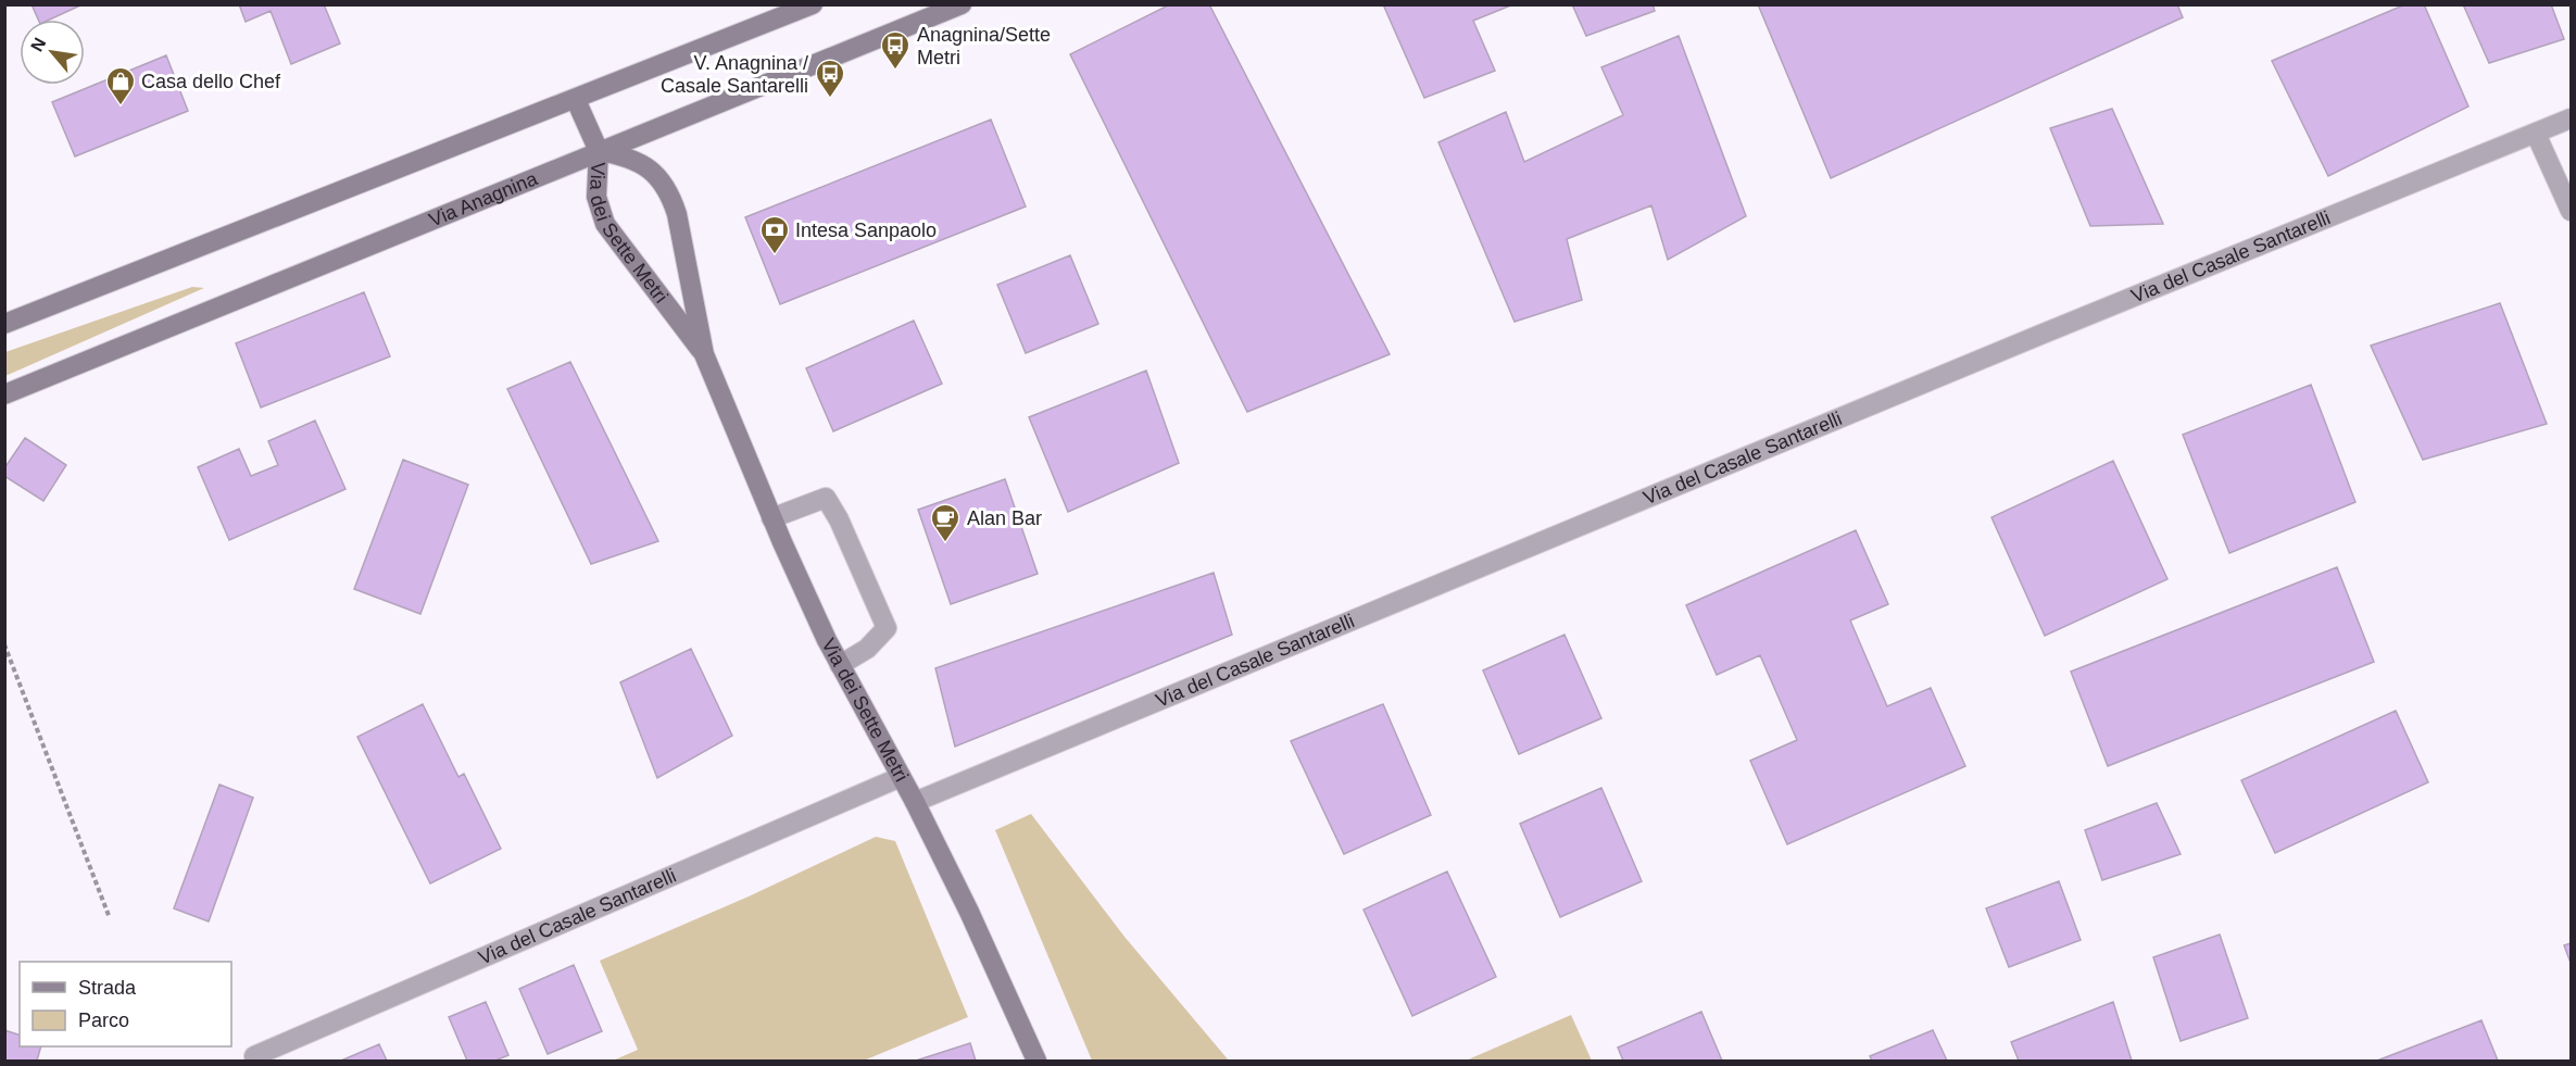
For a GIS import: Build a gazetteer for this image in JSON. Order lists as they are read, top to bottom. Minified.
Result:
{"streets":{"main road":["Via Anagnina","Via dei Sette Metri"],"street":["Via del Casale Santarelli"]},"crossings":[["Via Anagnina","Via dei Sette Metri"],["Via dei Sette Metri","Via del Casale Santarelli"]],"places":{"bus stop":["Anagnina/Sette Metri","V. Anagnina / Casale Santarelli"],"shop":["Casa dello Chef"],"bank":["Intesa Sanpaolo"],"cafe":["Alan Bar"]},"legend":["Strada","Parco"],"north":"top left"}
